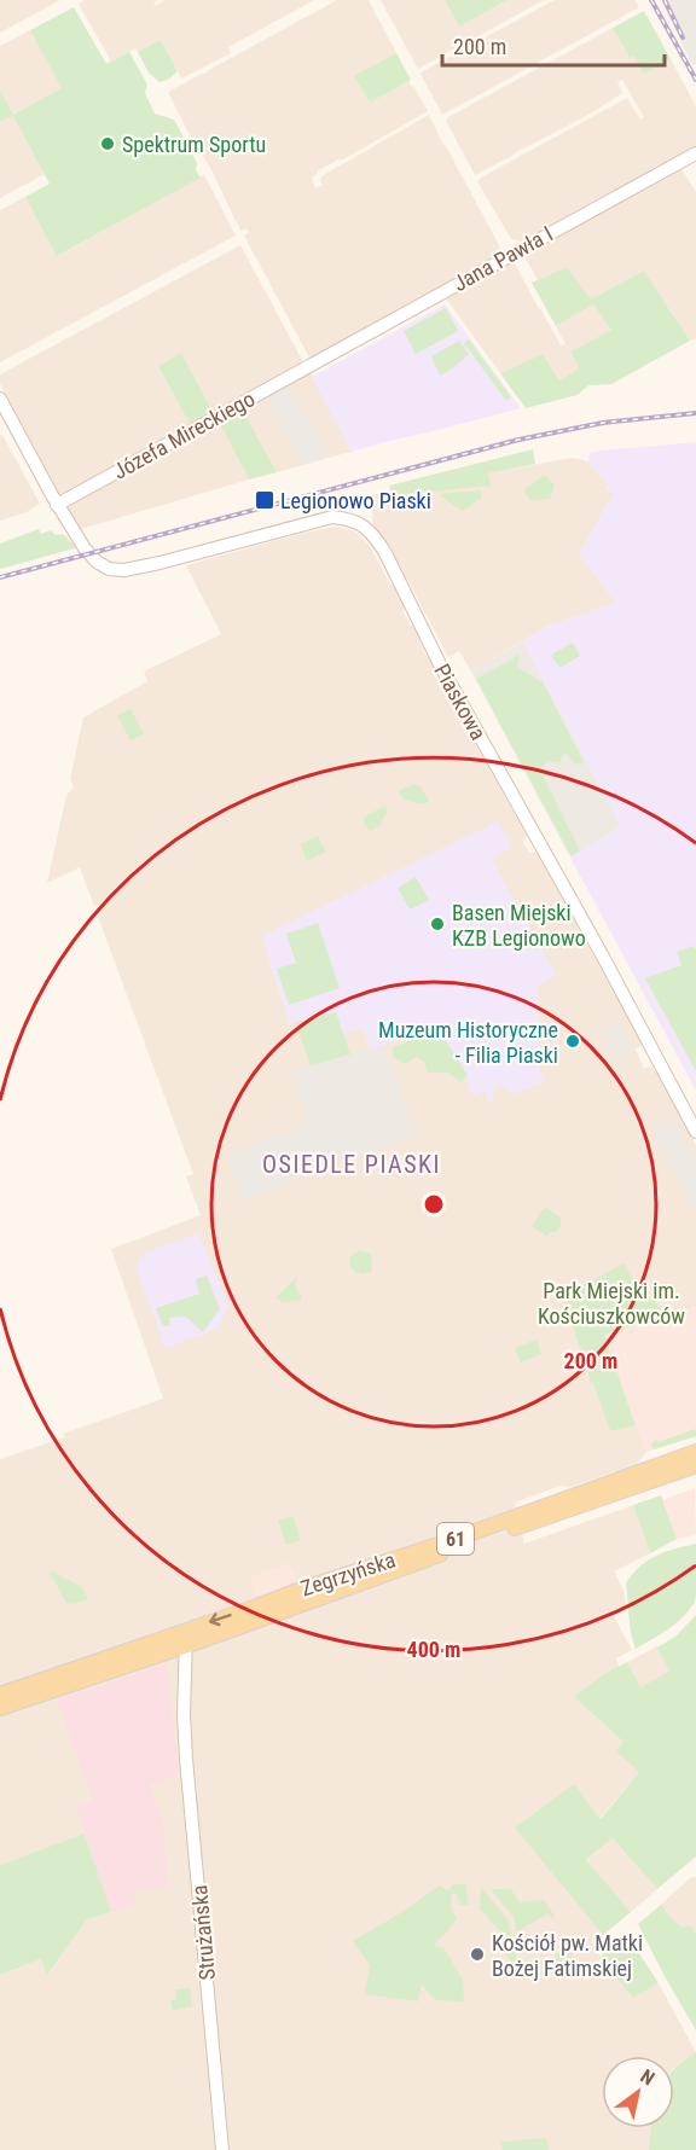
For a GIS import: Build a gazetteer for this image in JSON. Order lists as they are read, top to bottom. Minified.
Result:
{"streets":{"main road":["61","Zegrzyńska"],"street":["Jana Pawła I","Józefa Mireckiego","Piaskowa","Strużańska"]},"crossings":[["Jana Pawła I","Józefa Mireckiego"],["Józefa Mireckiego","Piaskowa"],["Zegrzyńska","Strużańska"]],"districts":["OSIEDLE PIASKI"],"parks":["Park Miejski im. Kościuszkowców"],"places":{"other":["Spektrum Sportu","Basen Miejski KZB Legionowo","Muzeum Historyczne - Filia Piaski","Kościół pw. Matki Bożej Fatimskiej"],"transit":["Legionowo Piaski"]},"scale_bar":"200 m","north":"top right","rings":["200 m","400 m"]}
